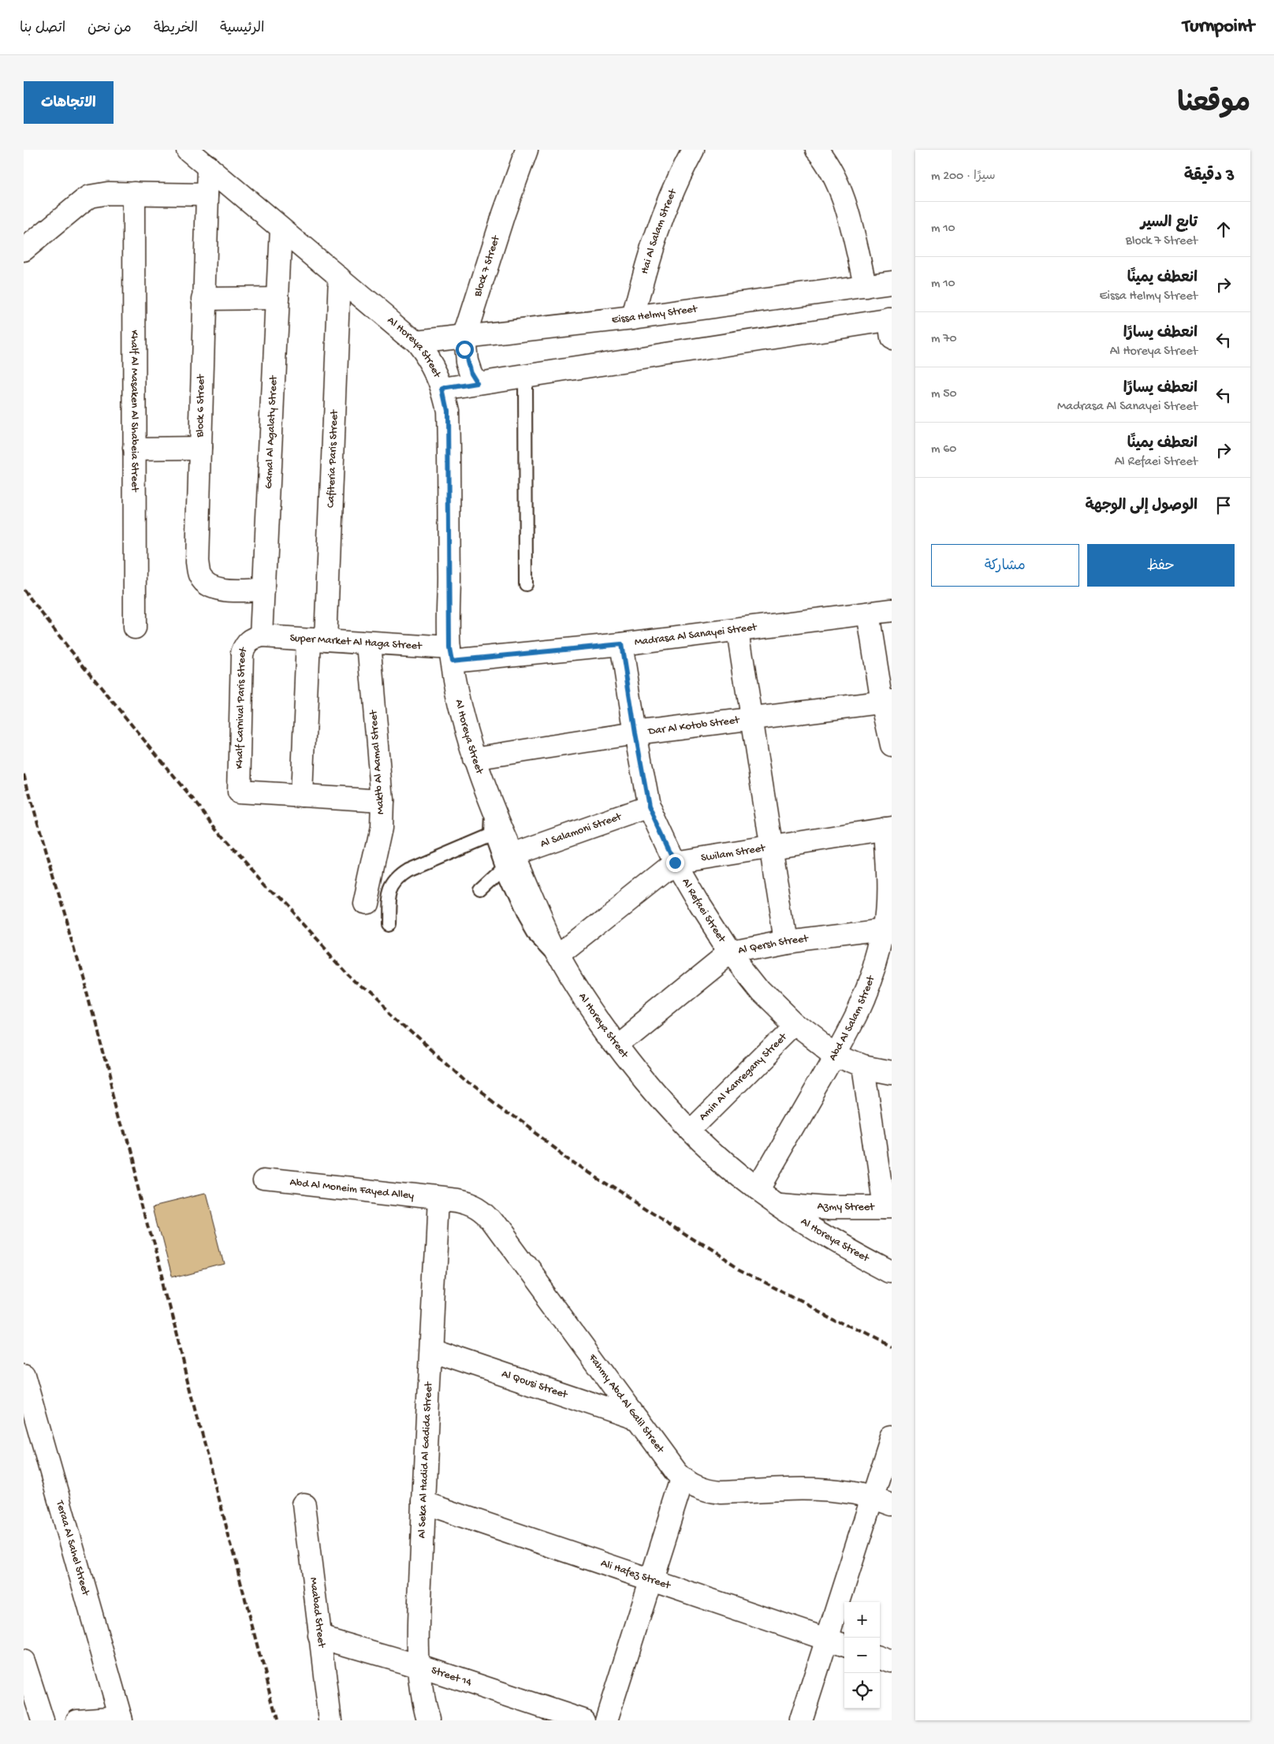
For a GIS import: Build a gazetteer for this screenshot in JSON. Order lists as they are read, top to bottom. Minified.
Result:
{"streets":{"street":["Hai Al Salam Street","Block 7 Street","Eissa Helmy Street","Al Horeya Street","Block 6 Street","Khalf Al Masaken Al Shabeia Street","Gamal Al Agalaty Street","Cafiteria Paris Street","Madrasa Al Sanayei Street","Super Market Al Haga Street","Khalf Carnival Paris Street","Dar Al Kotob Street","Maktb Al Aamal Street","Al Salamoni Street","Swilam Street","Al Refaei Street","Al Qersh Street","Abd Al Salam Street","Amin Al Kanregany Street","Abd Al Moneim Fayed Alley","Azmy Street","Al Qousi Street","Fahmy Abd Al Galil Street","Al Seka Al Hadid Al Gadida Street","Teraa Al Sahel Street","Ali Hafez Street","Maabad Street","Street 14"]},"crossings":[["Hai Al Salam Street","Eissa Helmy Street"],["Block 7 Street","Eissa Helmy Street"],["Eissa Helmy Street","Al Horeya Street"],["Al Horeya Street","Block 6 Street"],["Al Horeya Street","Gamal Al Agalaty Street"],["Al Horeya Street","Cafiteria Paris Street"],["Al Horeya Street","Madrasa Al Sanayei Street"],["Al Horeya Street","Super Market Al Haga Street"],["Al Horeya Street","Dar Al Kotob Street"],["Al Horeya Street","Al Salamoni Street"],["Al Horeya Street","Swilam Street"],["Al Horeya Street","Al Qersh Street"],["Al Horeya Street","Abd Al Salam Street"],["Al Horeya Street","Amin Al Kanregany Street"],["Al Horeya Street","Azmy Street"],["Block 6 Street","Gamal Al Agalaty Street"],["Gamal Al Agalaty Street","Super Market Al Haga Street"],["Gamal Al Agalaty Street","Khalf Carnival Paris Street"],["Cafiteria Paris Street","Super Market Al Haga Street"],["Cafiteria Paris Street","Khalf Carnival Paris Street"],["Madrasa Al Sanayei Street","Super Market Al Haga Street"],["Madrasa Al Sanayei Street","Al Refaei Street"],["Super Market Al Haga Street","Khalf Carnival Paris Street"],["Super Market Al Haga Street","Maktb Al Aamal Street"],["Dar Al Kotob Street","Al Refaei Street"],["Al Salamoni Street","Al Refaei Street"],["Swilam Street","Al Refaei Street"],["Swilam Street","Abd Al Salam Street"],["Al Refaei Street","Al Qersh Street"],["Al Refaei Street","Abd Al Salam Street"],["Al Refaei Street","Amin Al Kanregany Street"],["Al Qersh Street","Abd Al Salam Street"],["Abd Al Moneim Fayed Alley","Fahmy Abd Al Galil Street"],["Abd Al Moneim Fayed Alley","Al Seka Al Hadid Al Gadida Street"],["Al Qousi Street","Fahmy Abd Al Galil Street"],["Al Qousi Street","Al Seka Al Hadid Al Gadida Street"],["Fahmy Abd Al Galil Street","Al Seka Al Hadid Al Gadida Street"],["Al Seka Al Hadid Al Gadida Street","Ali Hafez Street"],["Al Seka Al Hadid Al Gadida Street","Street 14"],["Maabad Street","Street 14"]],"page":{"header":"Turnpoint","nav":["الرئيسية","الخريطة","من نحن","اتصل بنا"],"title":"موقعنا","buttons":["الاتجاهات",["حفظ","مشاركة"]],"heading":["3 دقيقة","سيرًا · 200 m"],"list":[["تابع السير","Block 7 Street","10 m"],["انعطف يمينًا","Eissa Helmy Street","10 m"],["انعطف يسارًا","Al Horeya Street","70 m"],["انعطف يسارًا","Madrasa Al Sanayei Street","50 m"],["انعطف يمينًا","Al Refaei Street","60 m"],"الوصول إلى الوجهة"],"map_buttons":["+","−"]}}
